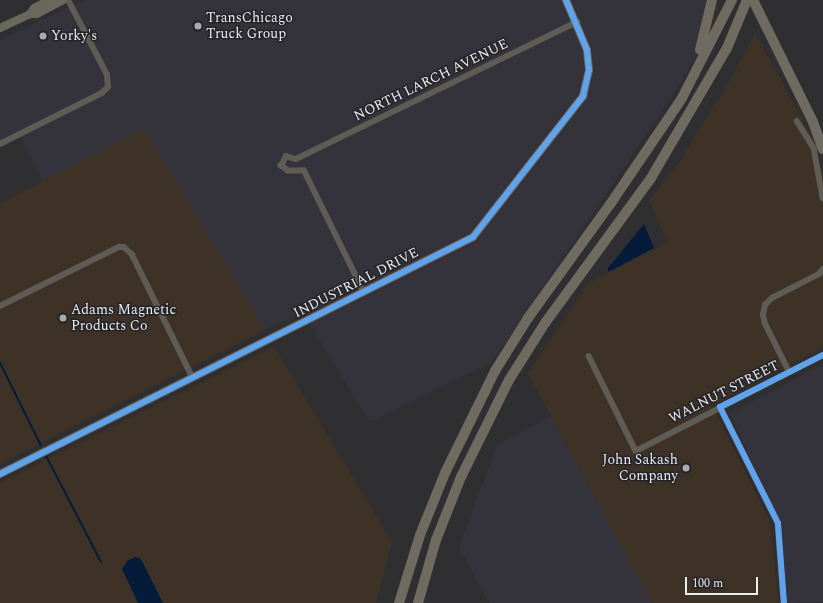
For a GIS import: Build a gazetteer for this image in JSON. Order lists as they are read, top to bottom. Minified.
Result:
{"streets":{"street":["NORTH LARCH AVENUE","INDUSTRIAL DRIVE","WALNUT STREET"]},"crossings":[["NORTH LARCH AVENUE","INDUSTRIAL DRIVE"]],"places":["TransChicago Truck Group","Yorky's","Adams Magnetic Products Co","John Sakash Company"],"scale_bar":"100 m"}
